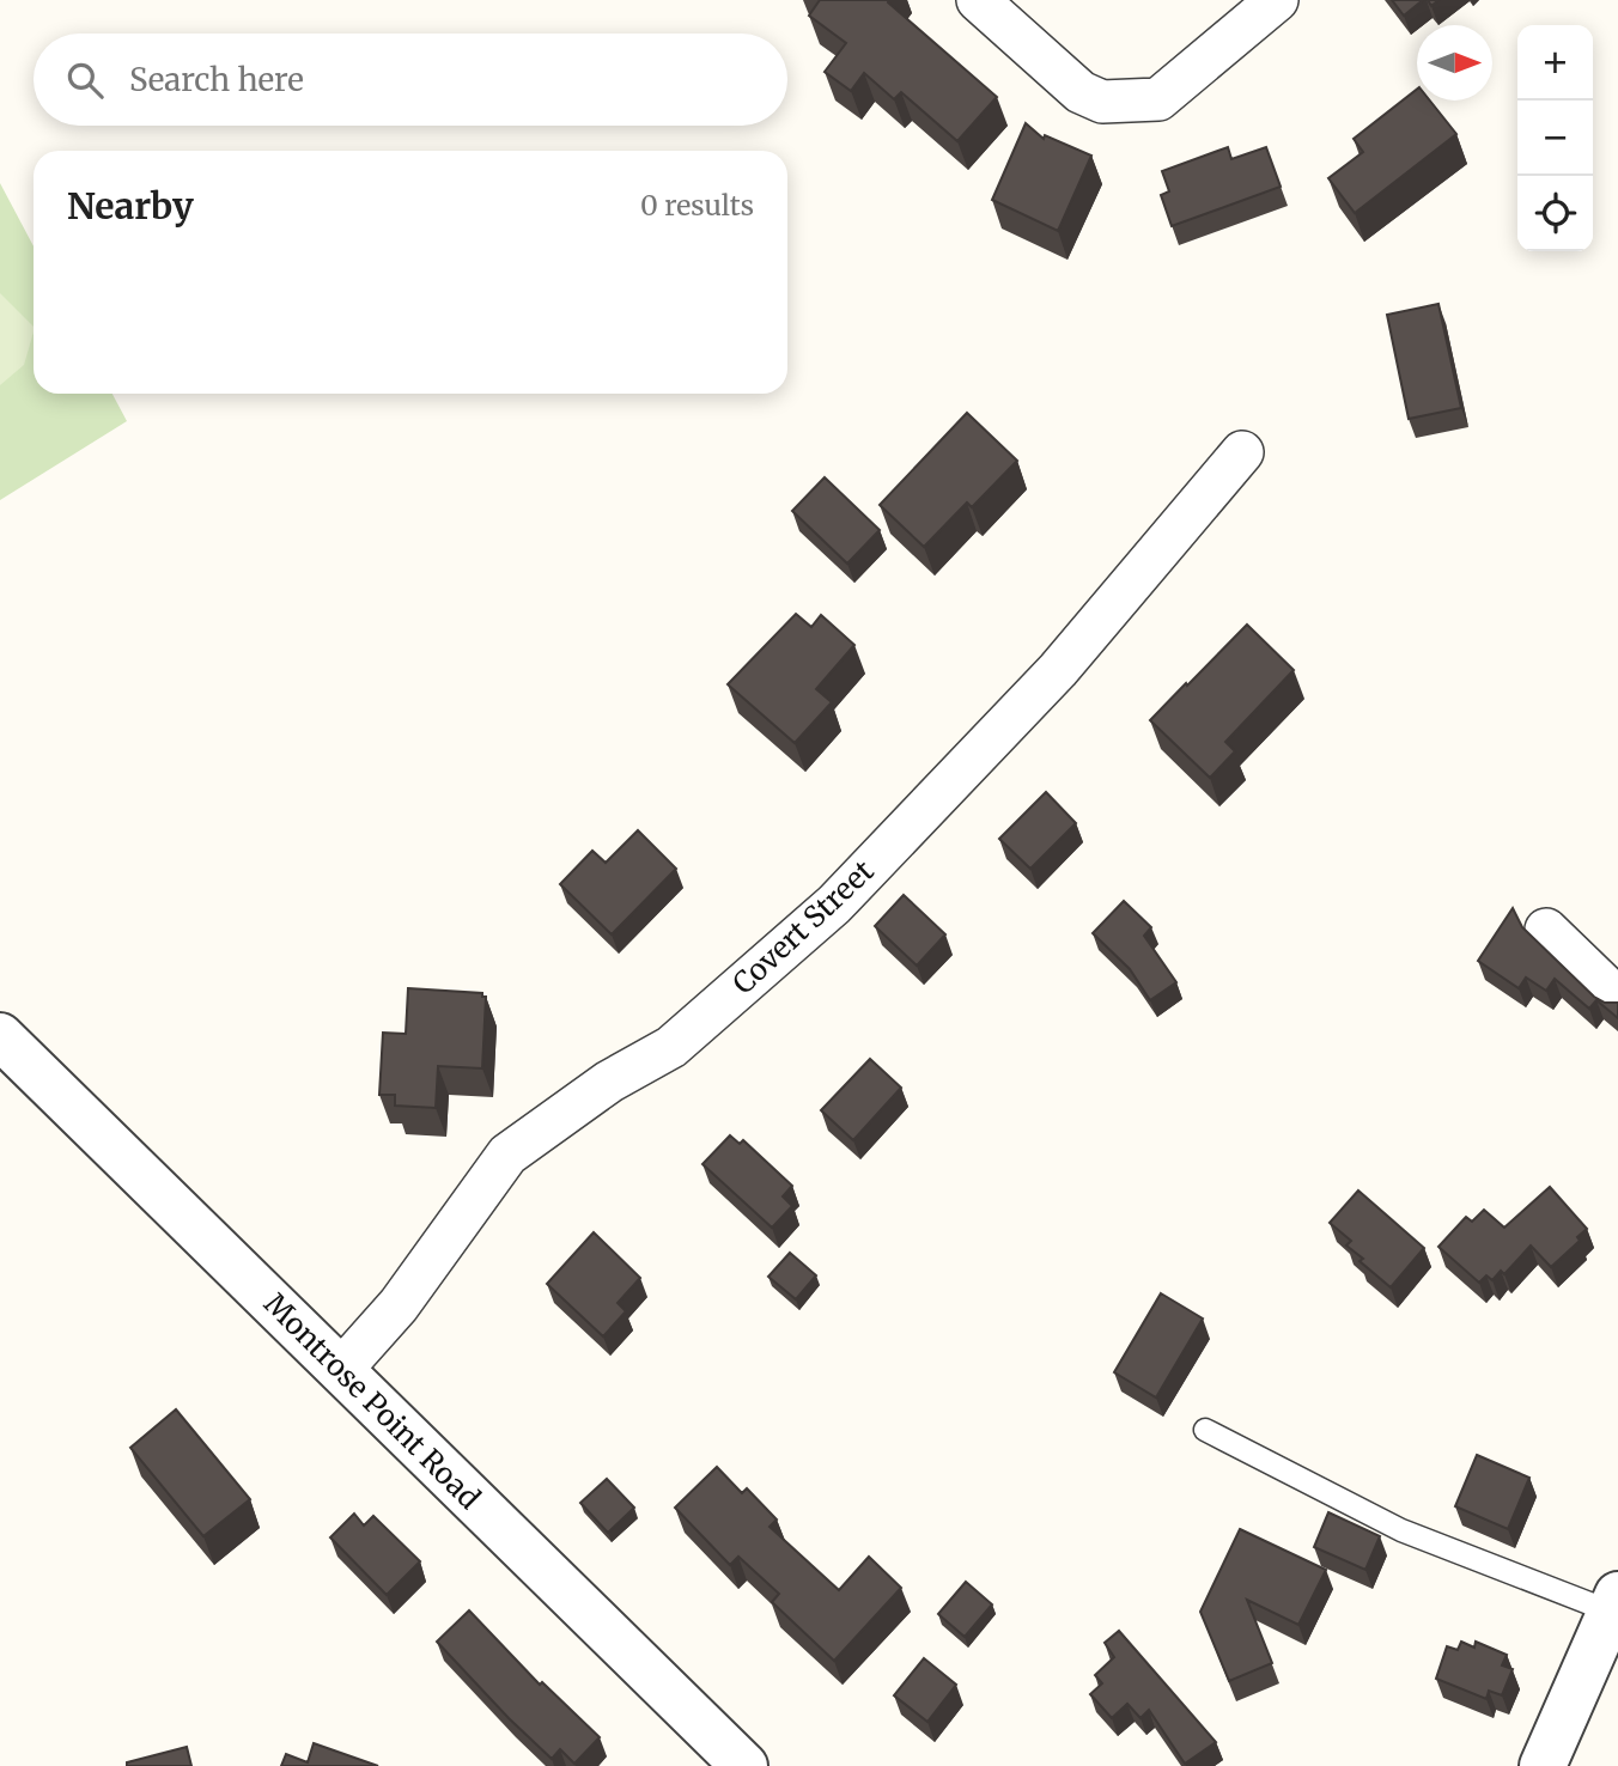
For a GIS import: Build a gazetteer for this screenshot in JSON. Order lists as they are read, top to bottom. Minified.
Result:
{"streets":{"street":["Covert Street","Montrose Point Road"]},"crossings":[["Covert Street","Montrose Point Road"]],"north":"right","page":{"map_buttons":["+","−"],"search":"Search here","heading":["Nearby","0 results"]}}
